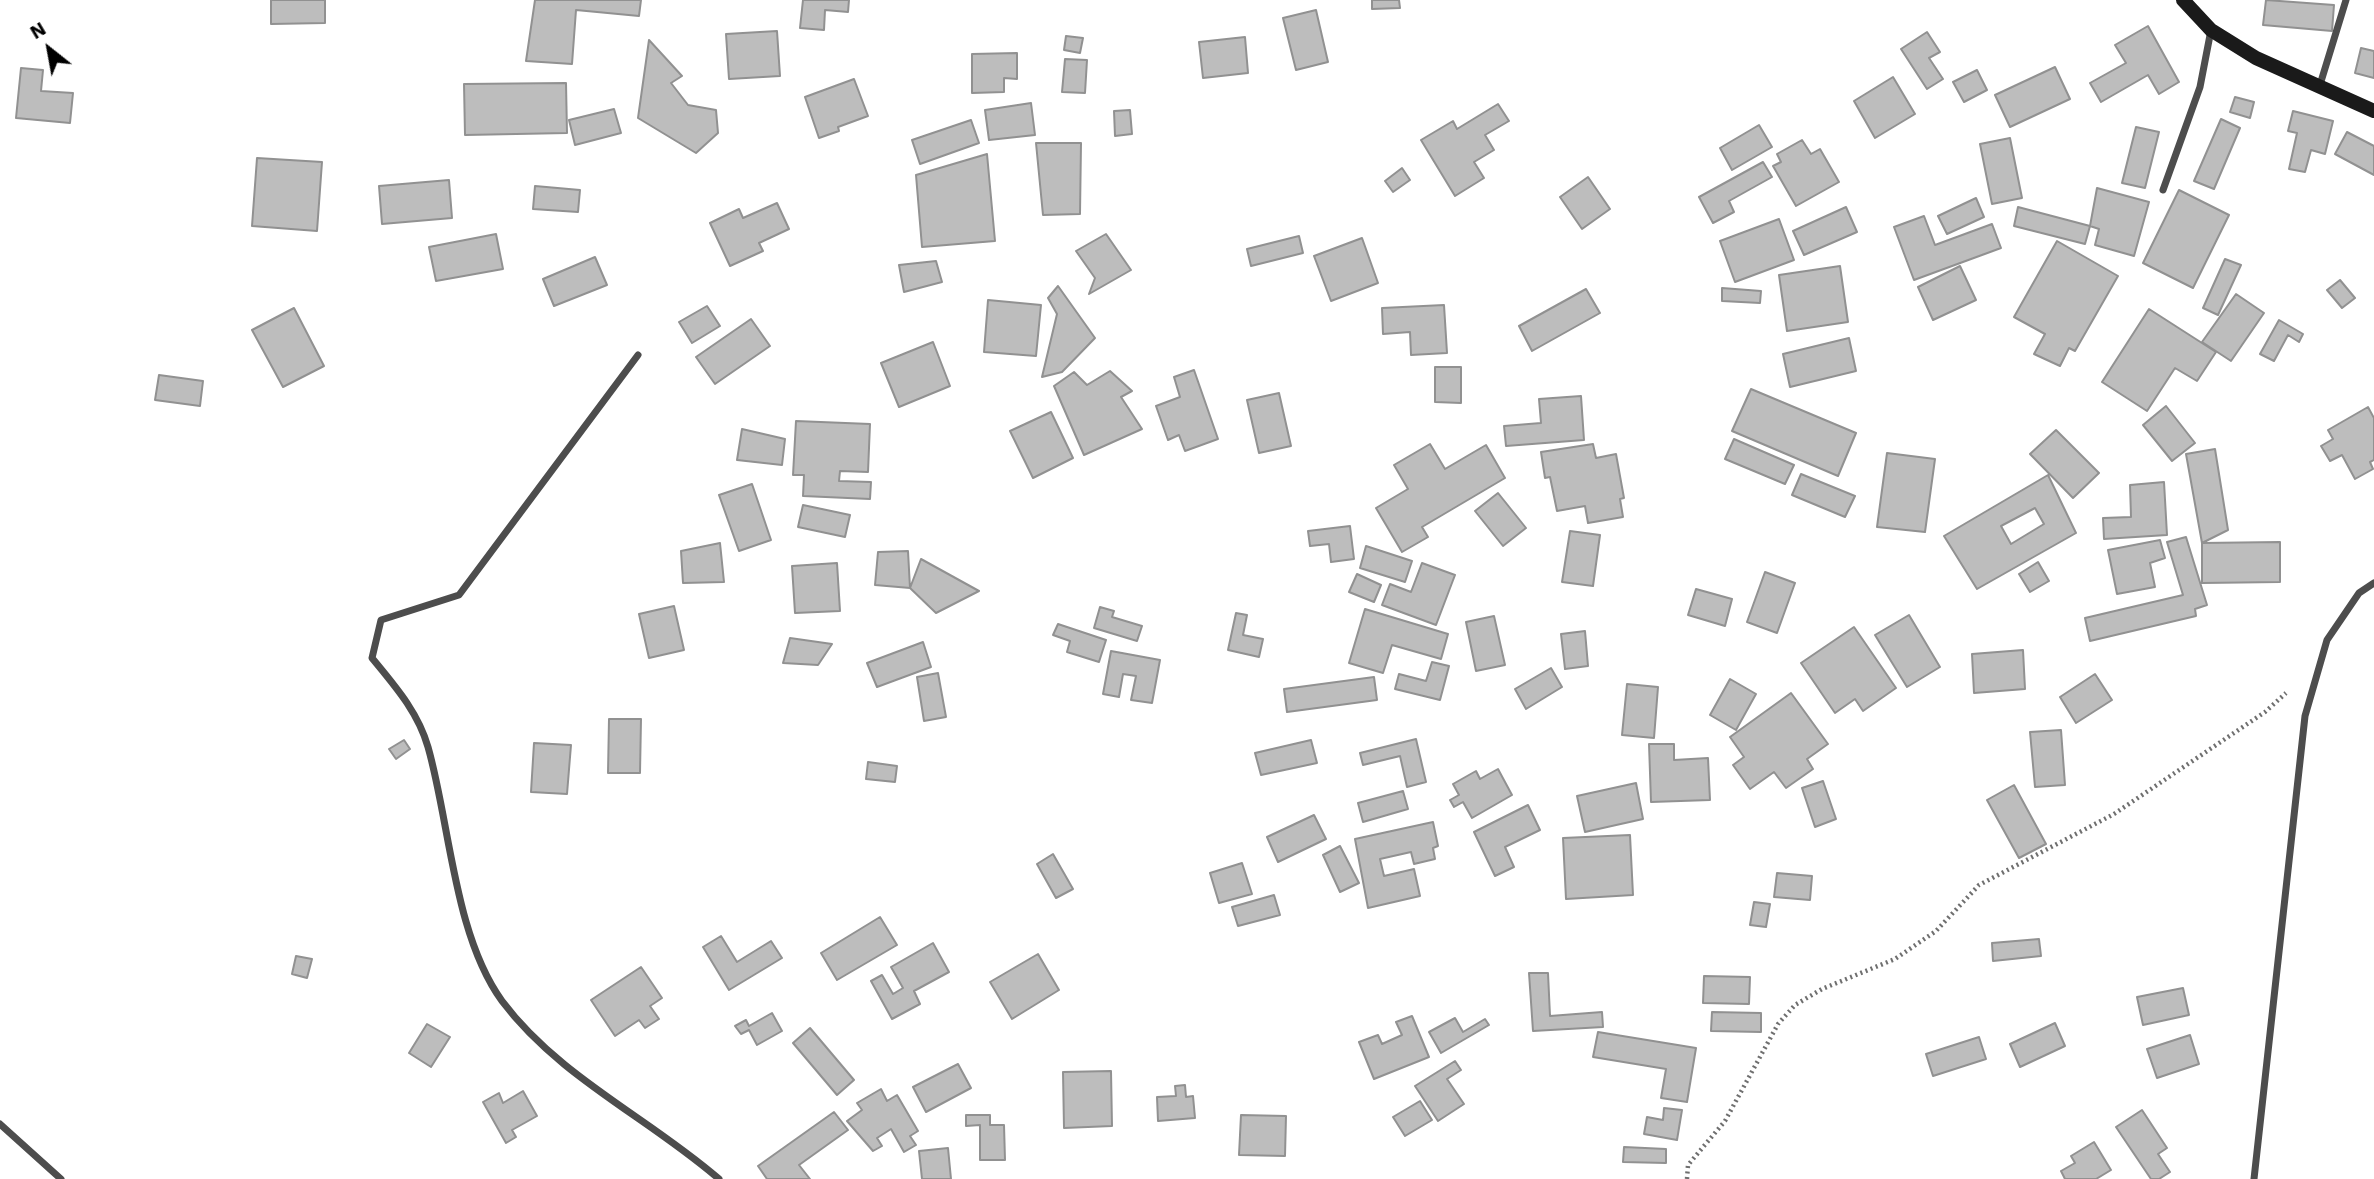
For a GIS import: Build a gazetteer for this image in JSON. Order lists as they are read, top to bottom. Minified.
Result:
{"north":"top left"}
